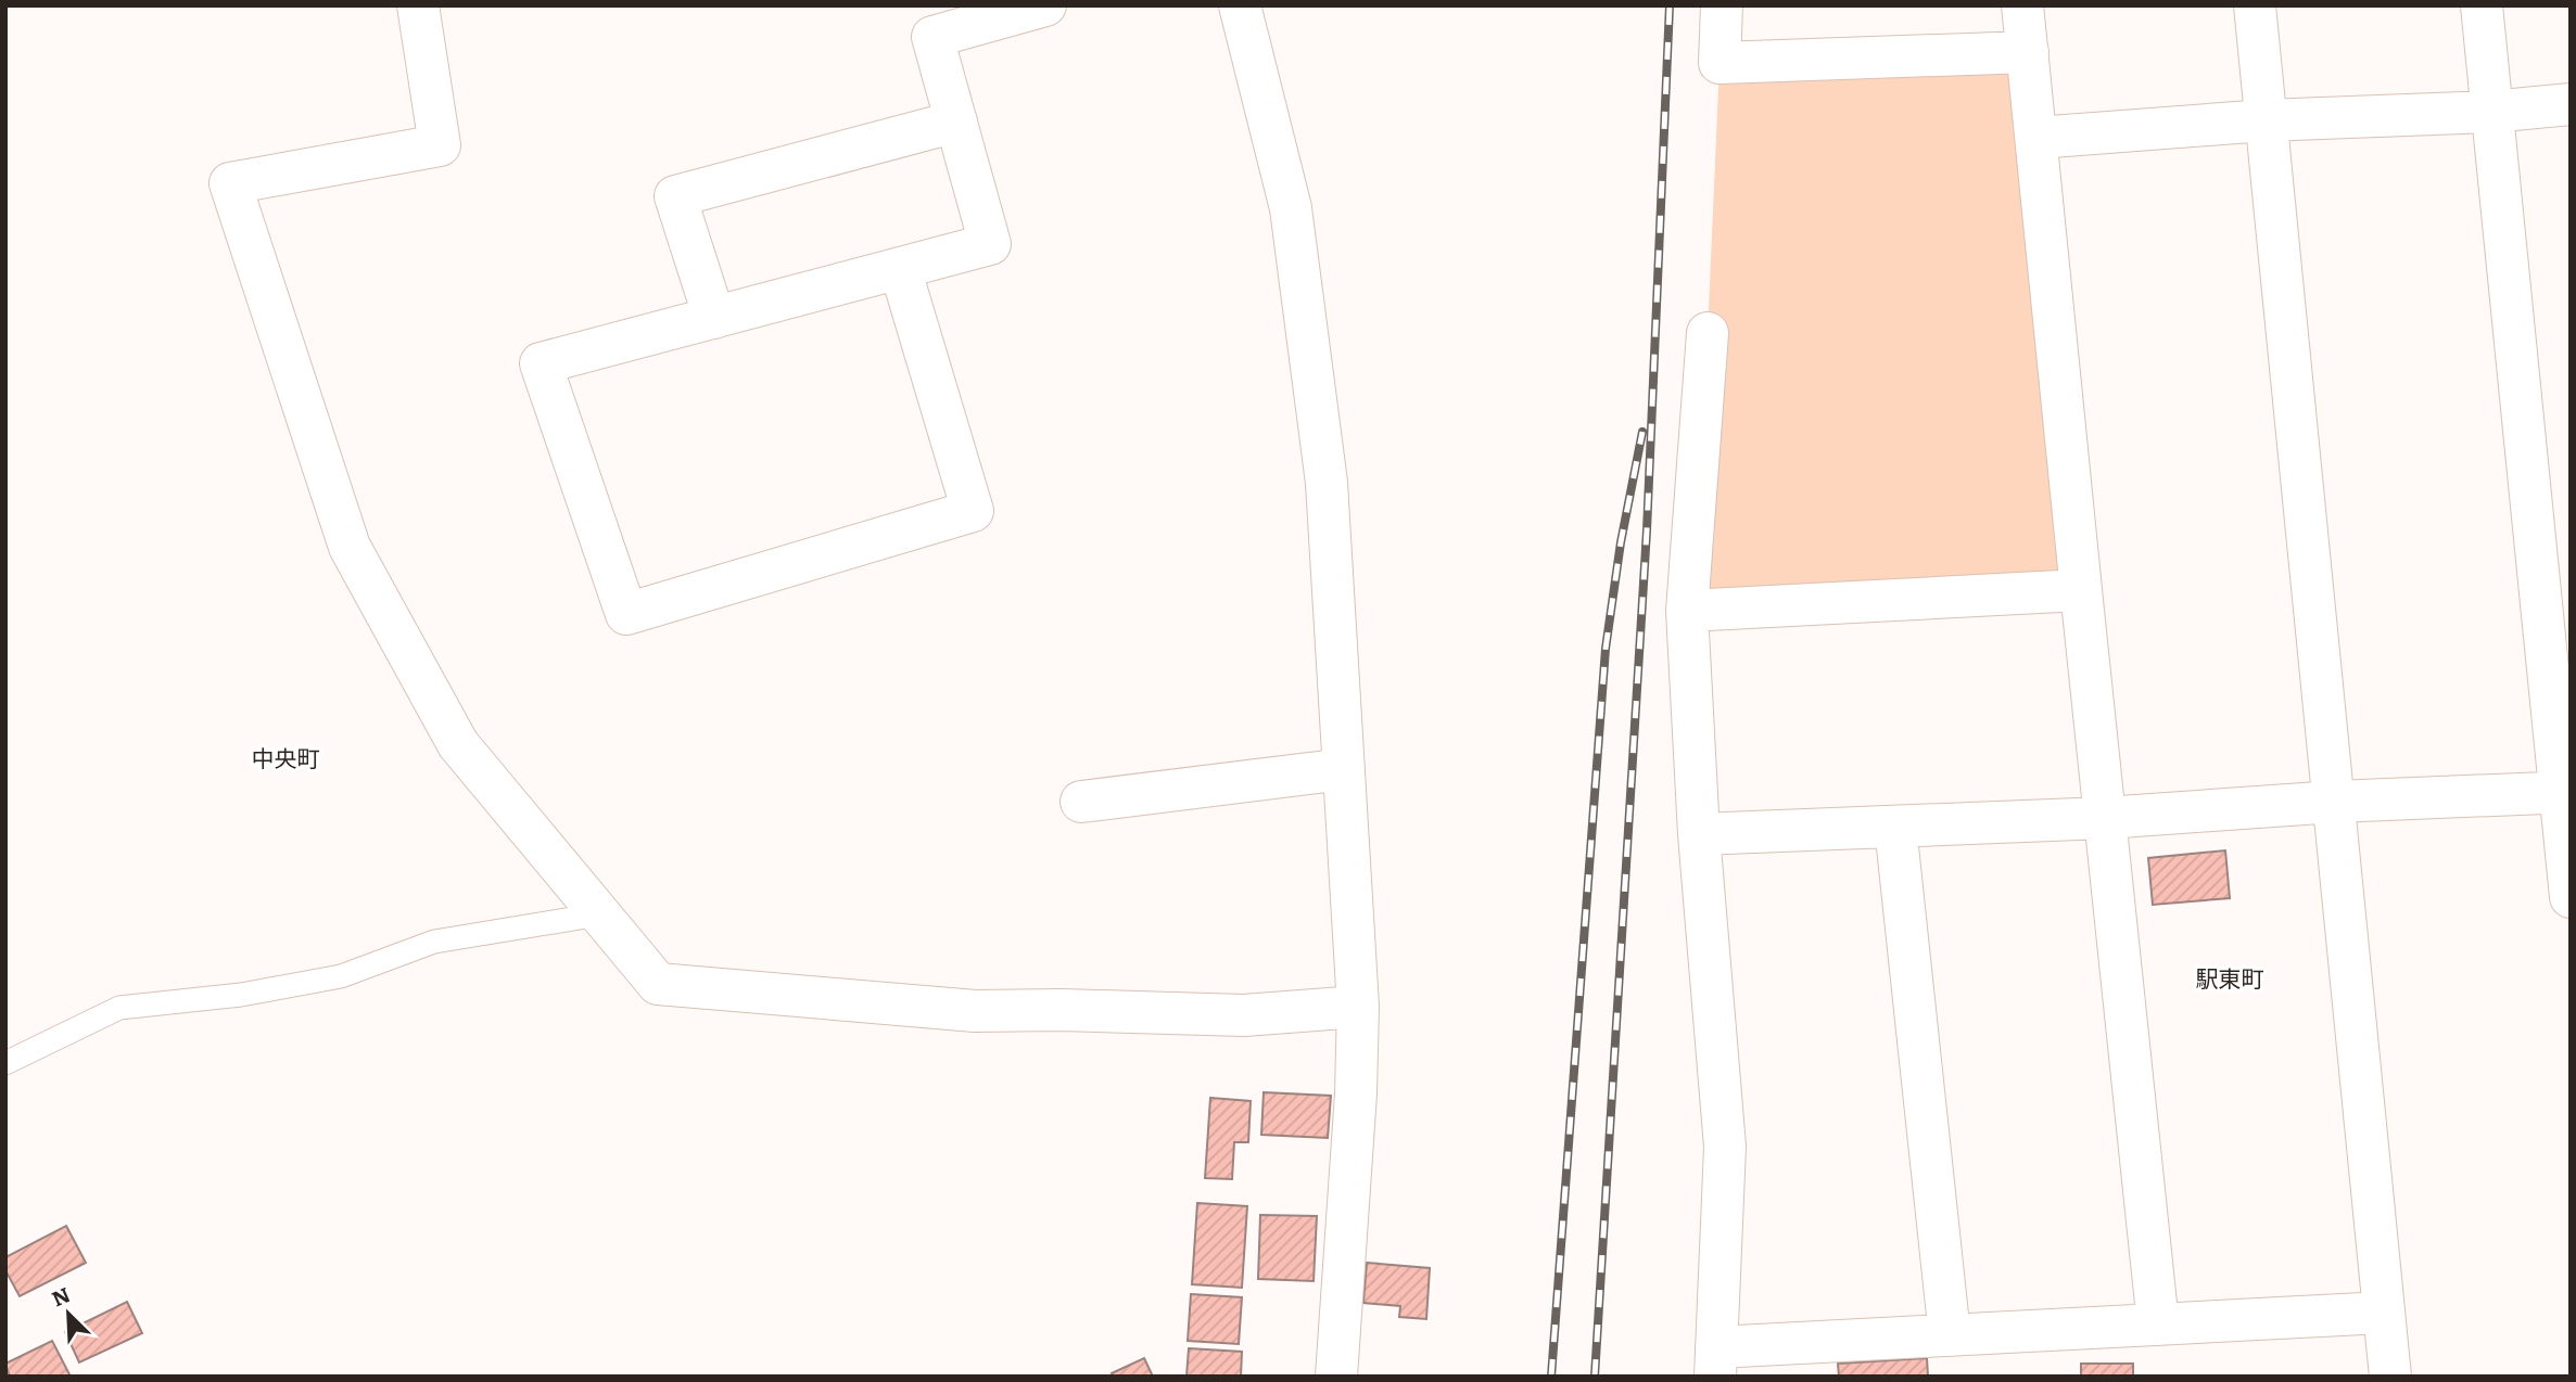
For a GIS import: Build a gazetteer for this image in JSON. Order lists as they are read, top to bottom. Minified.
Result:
{"districts":["中央町","駅東町"],"north":"top left"}
